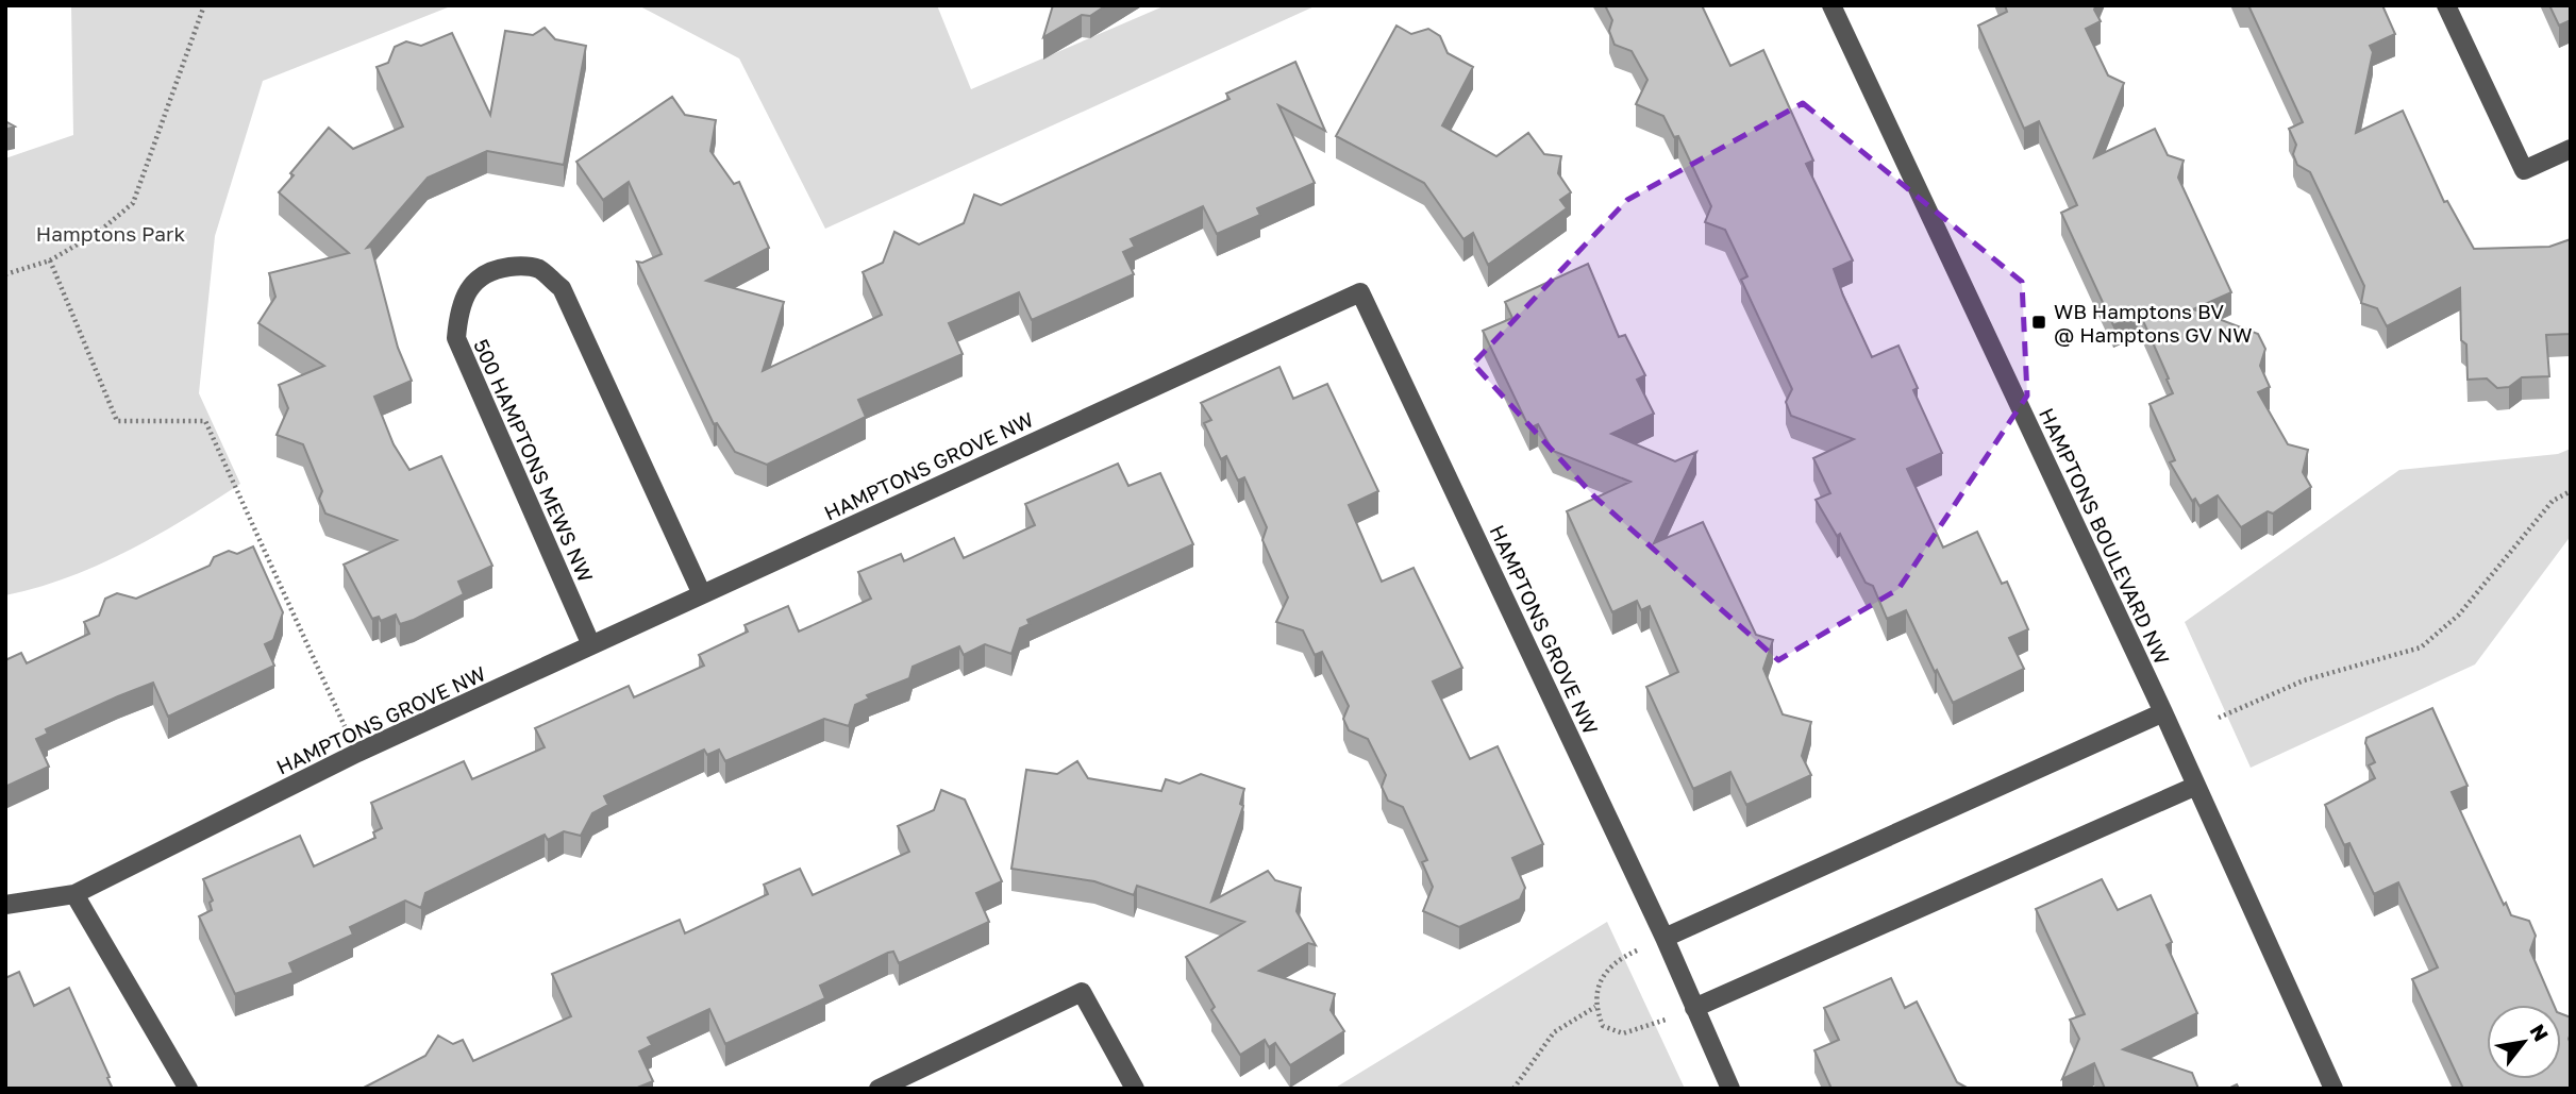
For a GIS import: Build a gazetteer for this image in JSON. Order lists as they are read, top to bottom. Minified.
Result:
{"streets":{"street":["500 HAMPTONS MEWS NW","HAMPTONS GROVE NW","HAMPTONS BOULEVARD NW"]},"crossings":[["500 HAMPTONS MEWS NW","HAMPTONS GROVE NW"]],"parks":["Hamptons Park"],"places":{"transit":["WB Hamptons BV @ Hamptons GV NW"]},"north":"top right"}
